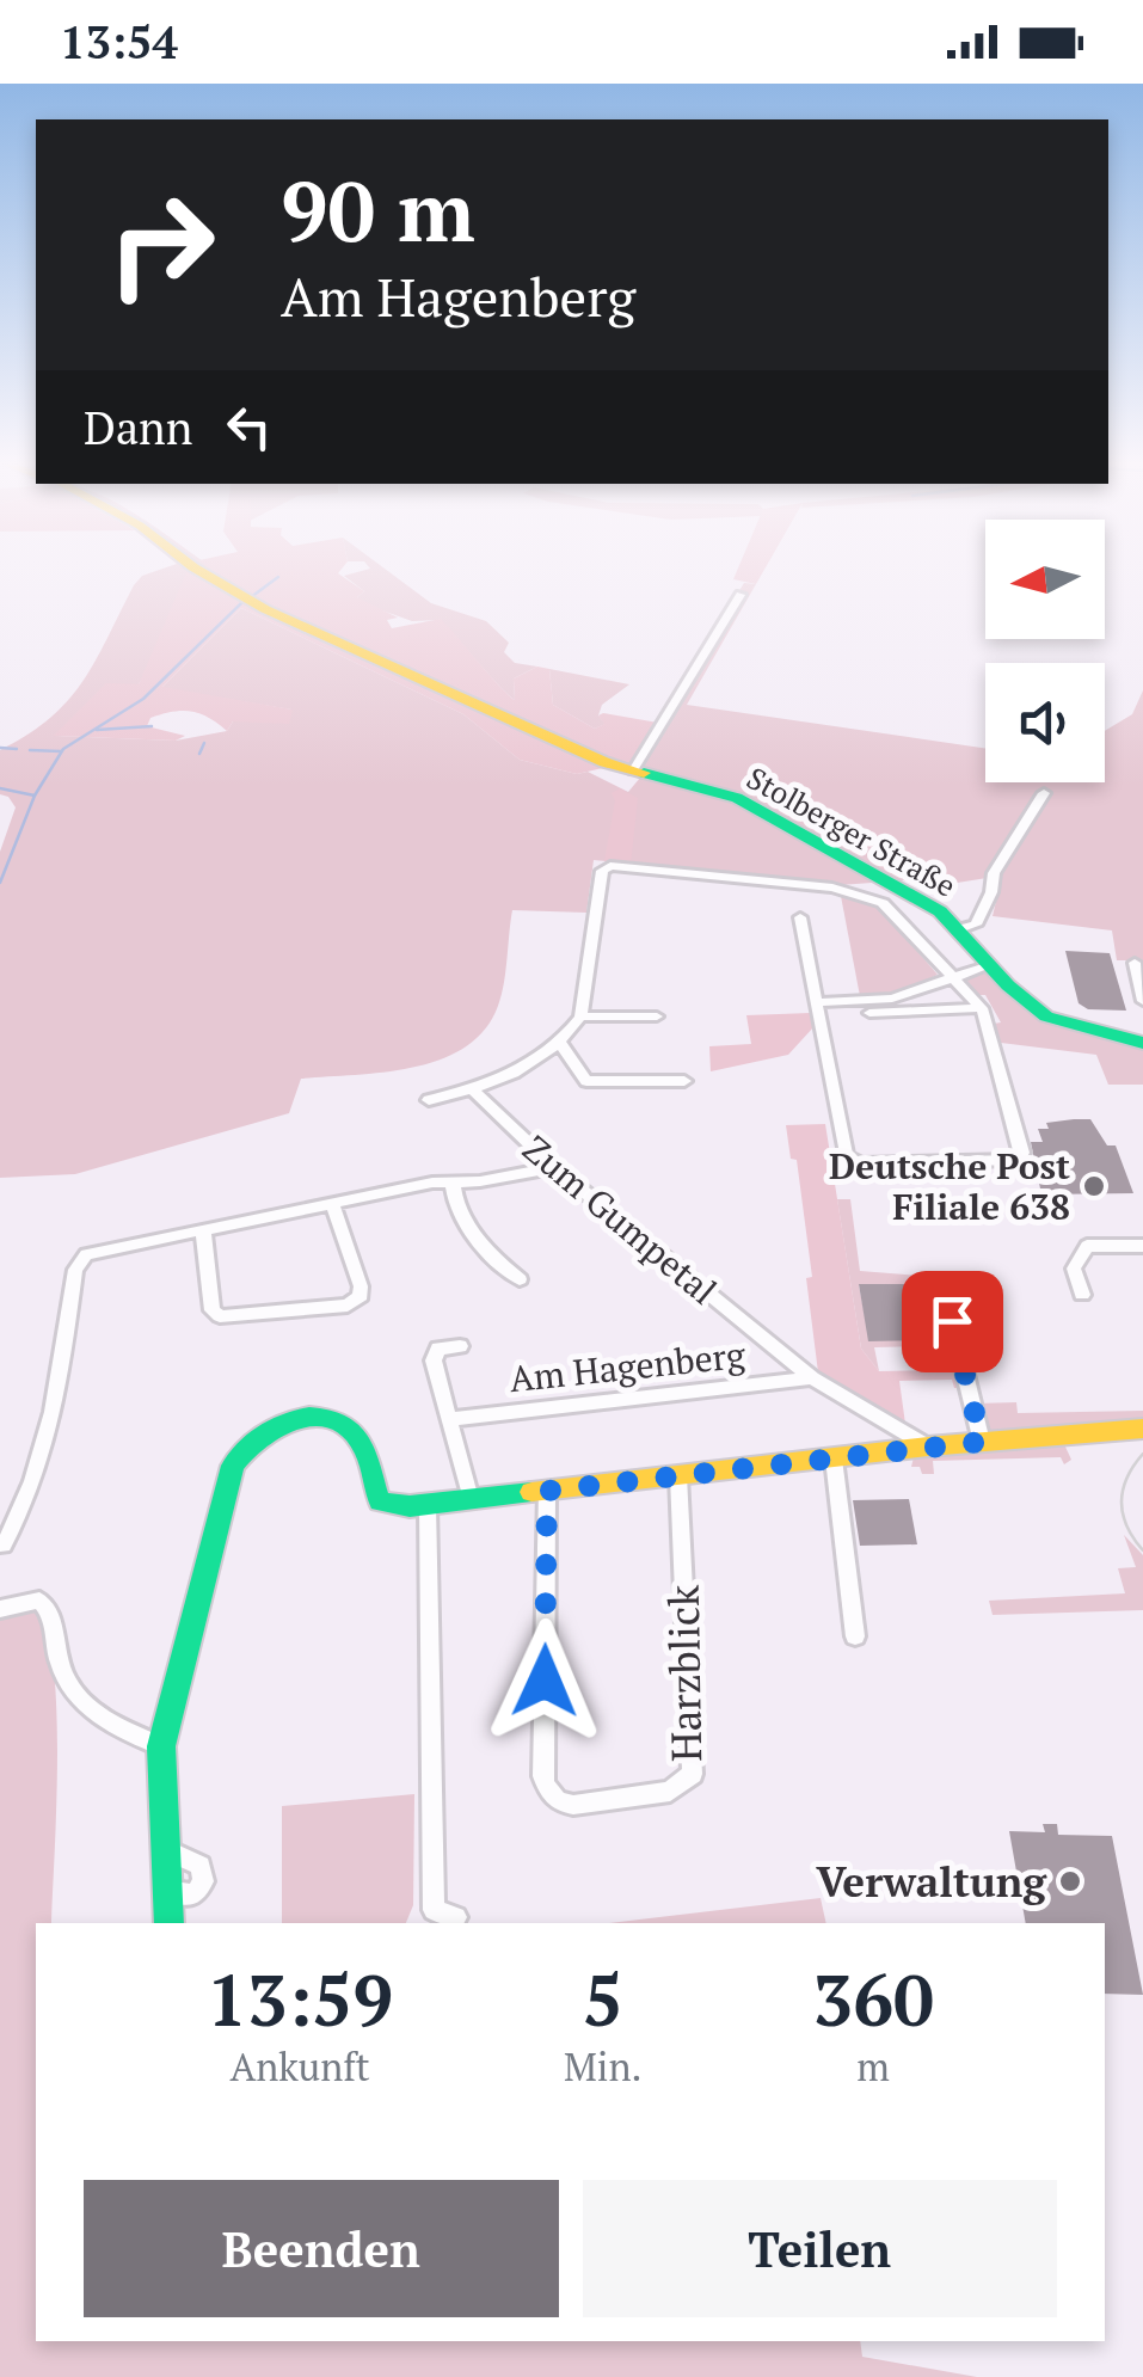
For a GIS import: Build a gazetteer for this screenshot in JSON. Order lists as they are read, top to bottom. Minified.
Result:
{"streets":{"main road":["Stolberger Straße"],"street":["Zum Gumpetal","Am Hagenberg","Harzblick"]},"crossings":[["Zum Gumpetal","Am Hagenberg"]],"places":["Deutsche Post Filiale 638","Verwaltung"],"north":"left","page":{"status":"13:54","turn":["90 m","Am Hagenberg"],"then":"Dann","eta":["13:59","Ankunft","5","Min.","360","m"],"buttons":["Beenden","Teilen"]}}
